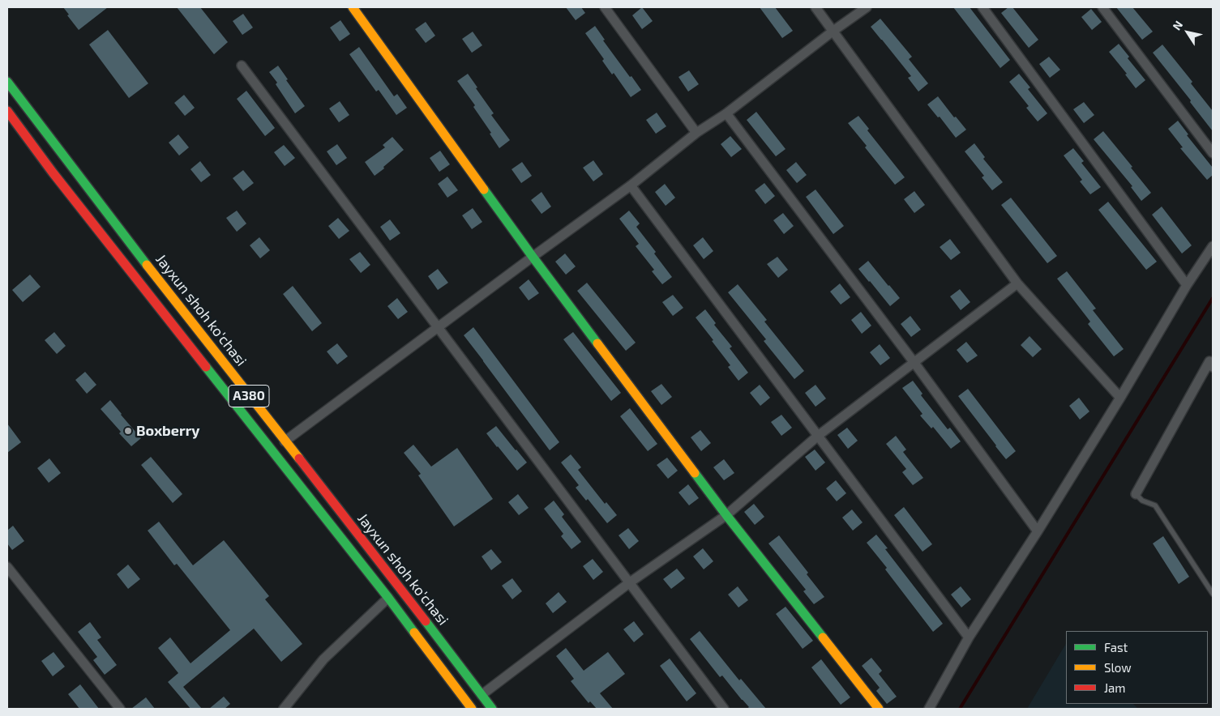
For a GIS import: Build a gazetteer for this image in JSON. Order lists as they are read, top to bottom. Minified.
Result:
{"streets":{"main road":["Jayxun shoh ko'chasi","A380"]},"places":["Boxberry"],"legend":["Fast","Slow","Jam"],"north":"top left"}
